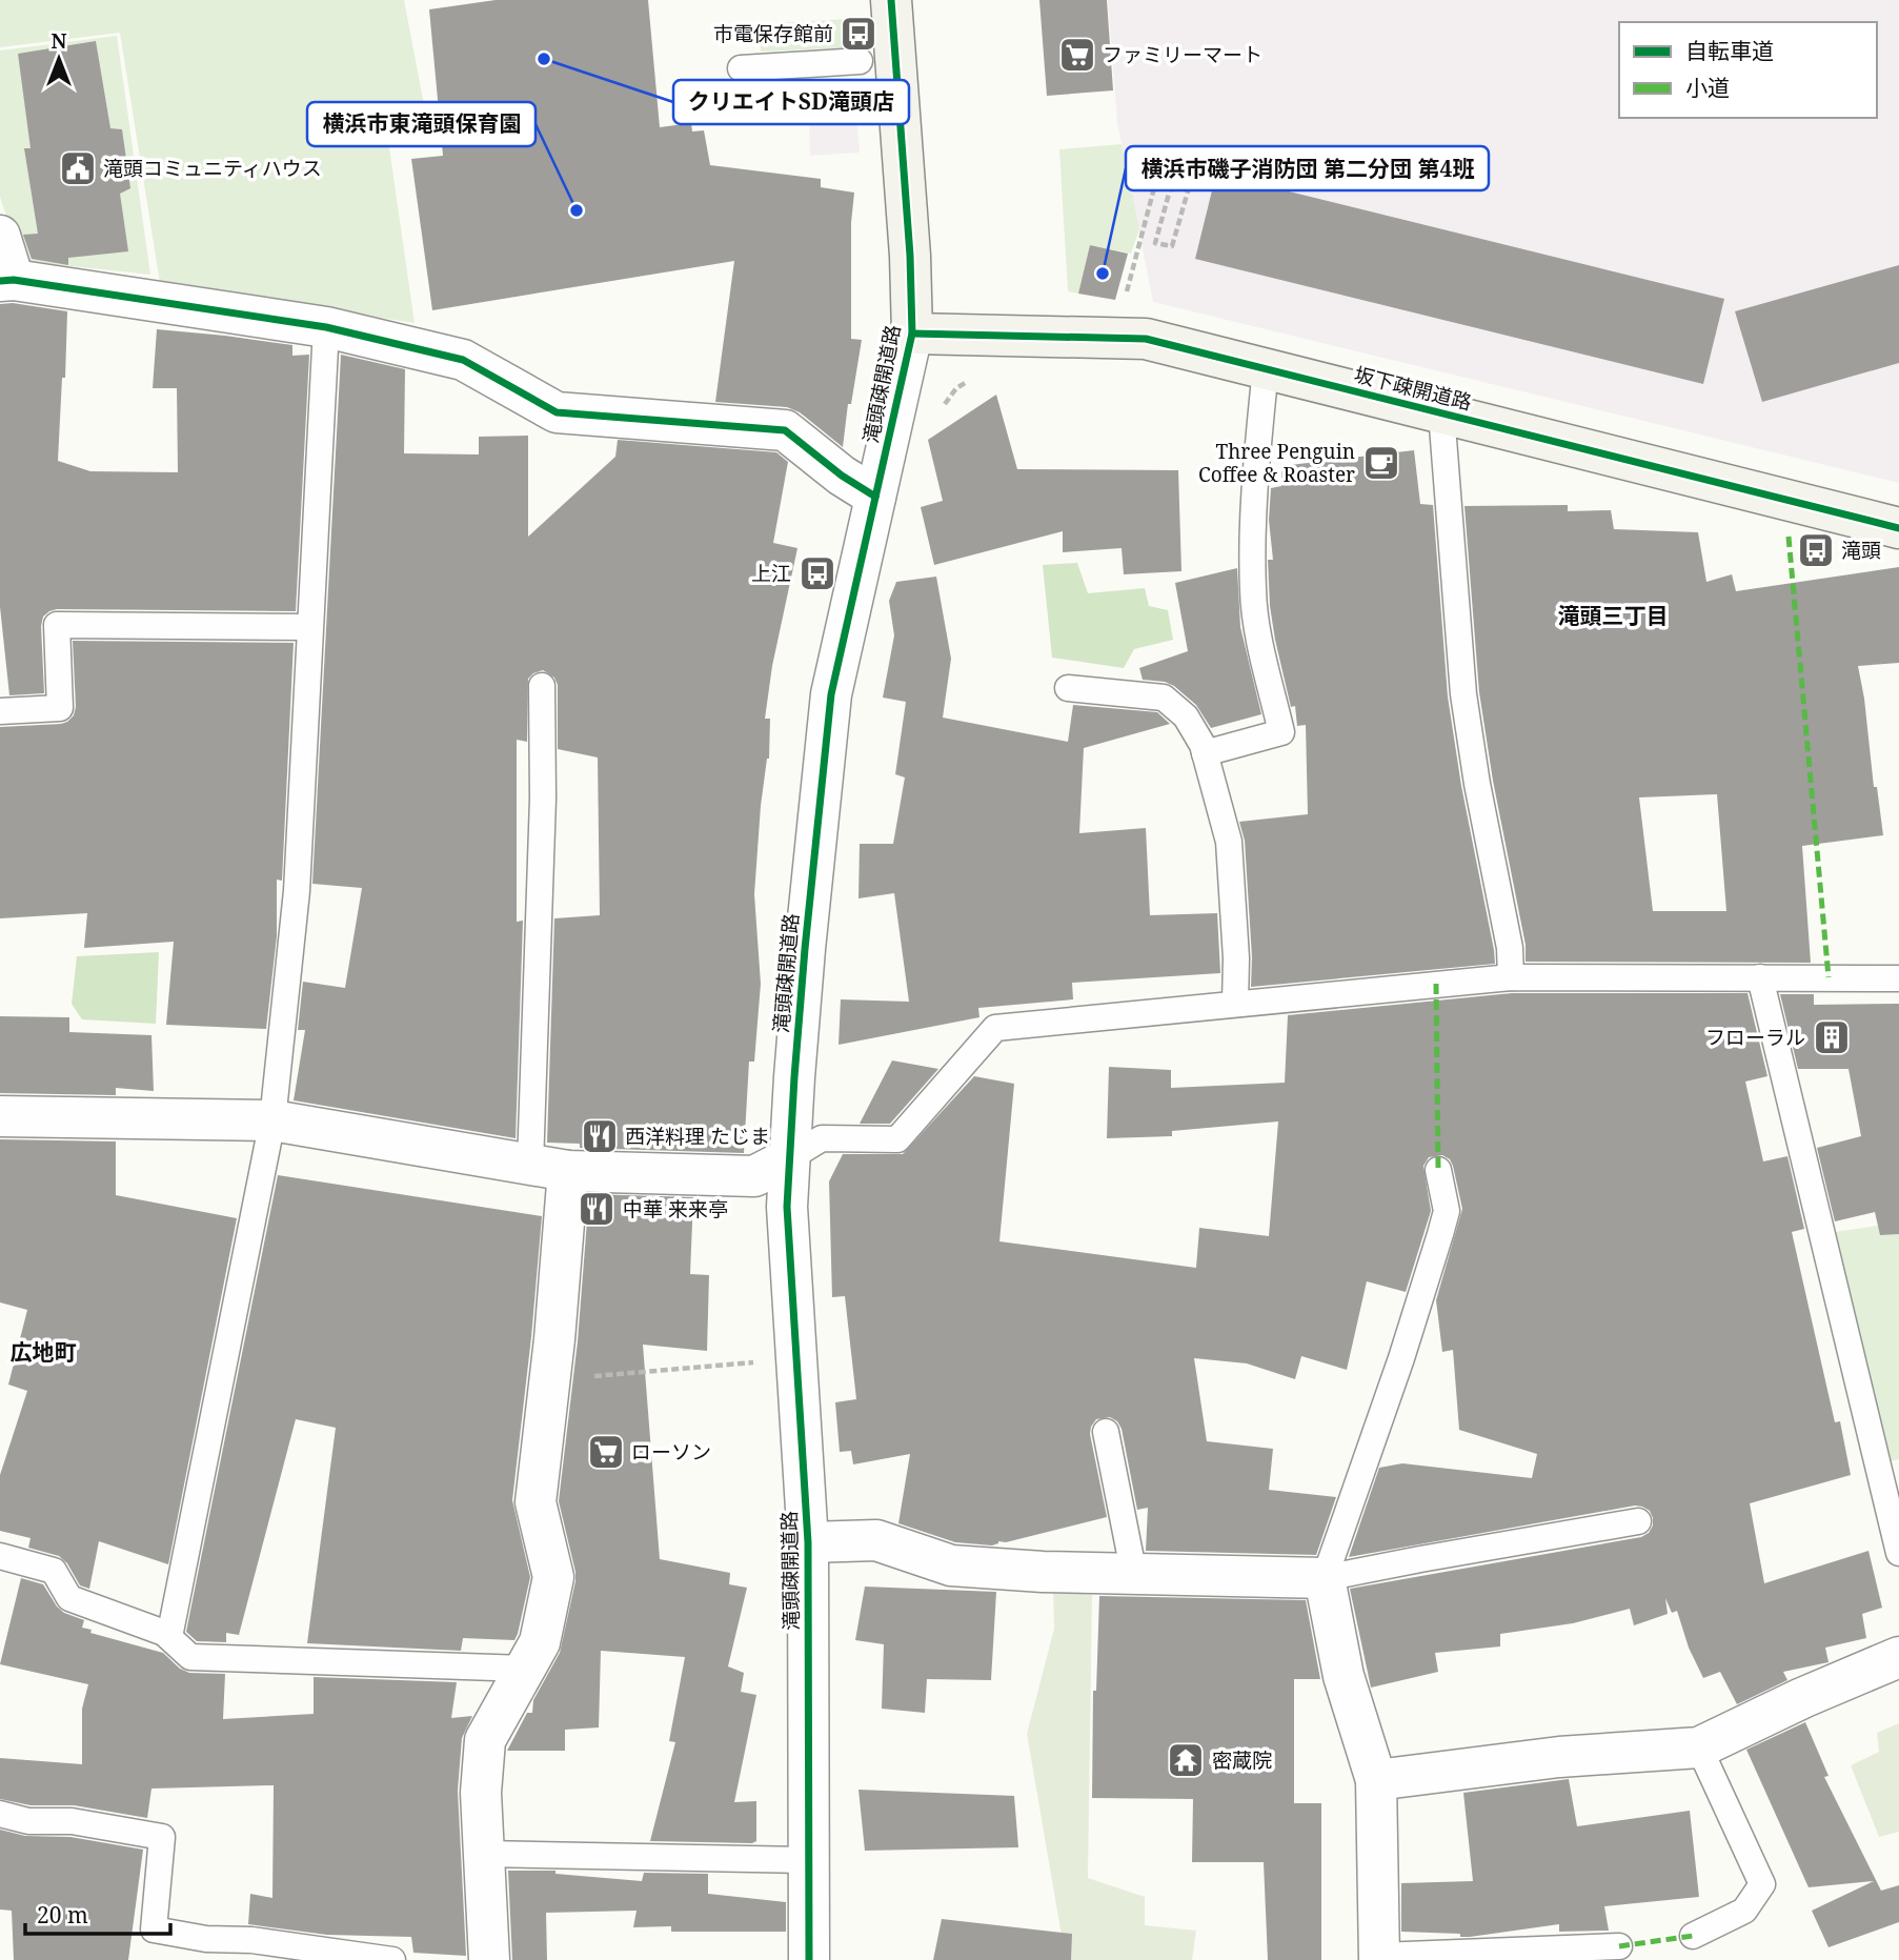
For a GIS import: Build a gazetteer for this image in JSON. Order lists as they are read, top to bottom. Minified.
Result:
{"streets":{"street":["滝頭疎開道路","坂下疎開道路"]},"crossings":[["滝頭疎開道路","坂下疎開道路"]],"districts":["滝頭三丁目","広地町"],"places":{"bus stop":["市電保存館前","滝頭","上江"],"supermarket":["ファミリーマート","ローソン"],"other":["クリエイトSD滝頭店","横浜市東滝頭保育園","横浜市磯子消防団 第二分団 第4班"],"public building":["滝頭コミュニティハウス"],"cafe":["Three Penguin Coffee & Roaster"],"building":["フローラル"],"restaurant":["西洋料理 たじま","中華 来来亭"],"temple":["密蔵院"]},"legend":["自転車道","小道"],"scale_bar":"20 m","north":"top"}
